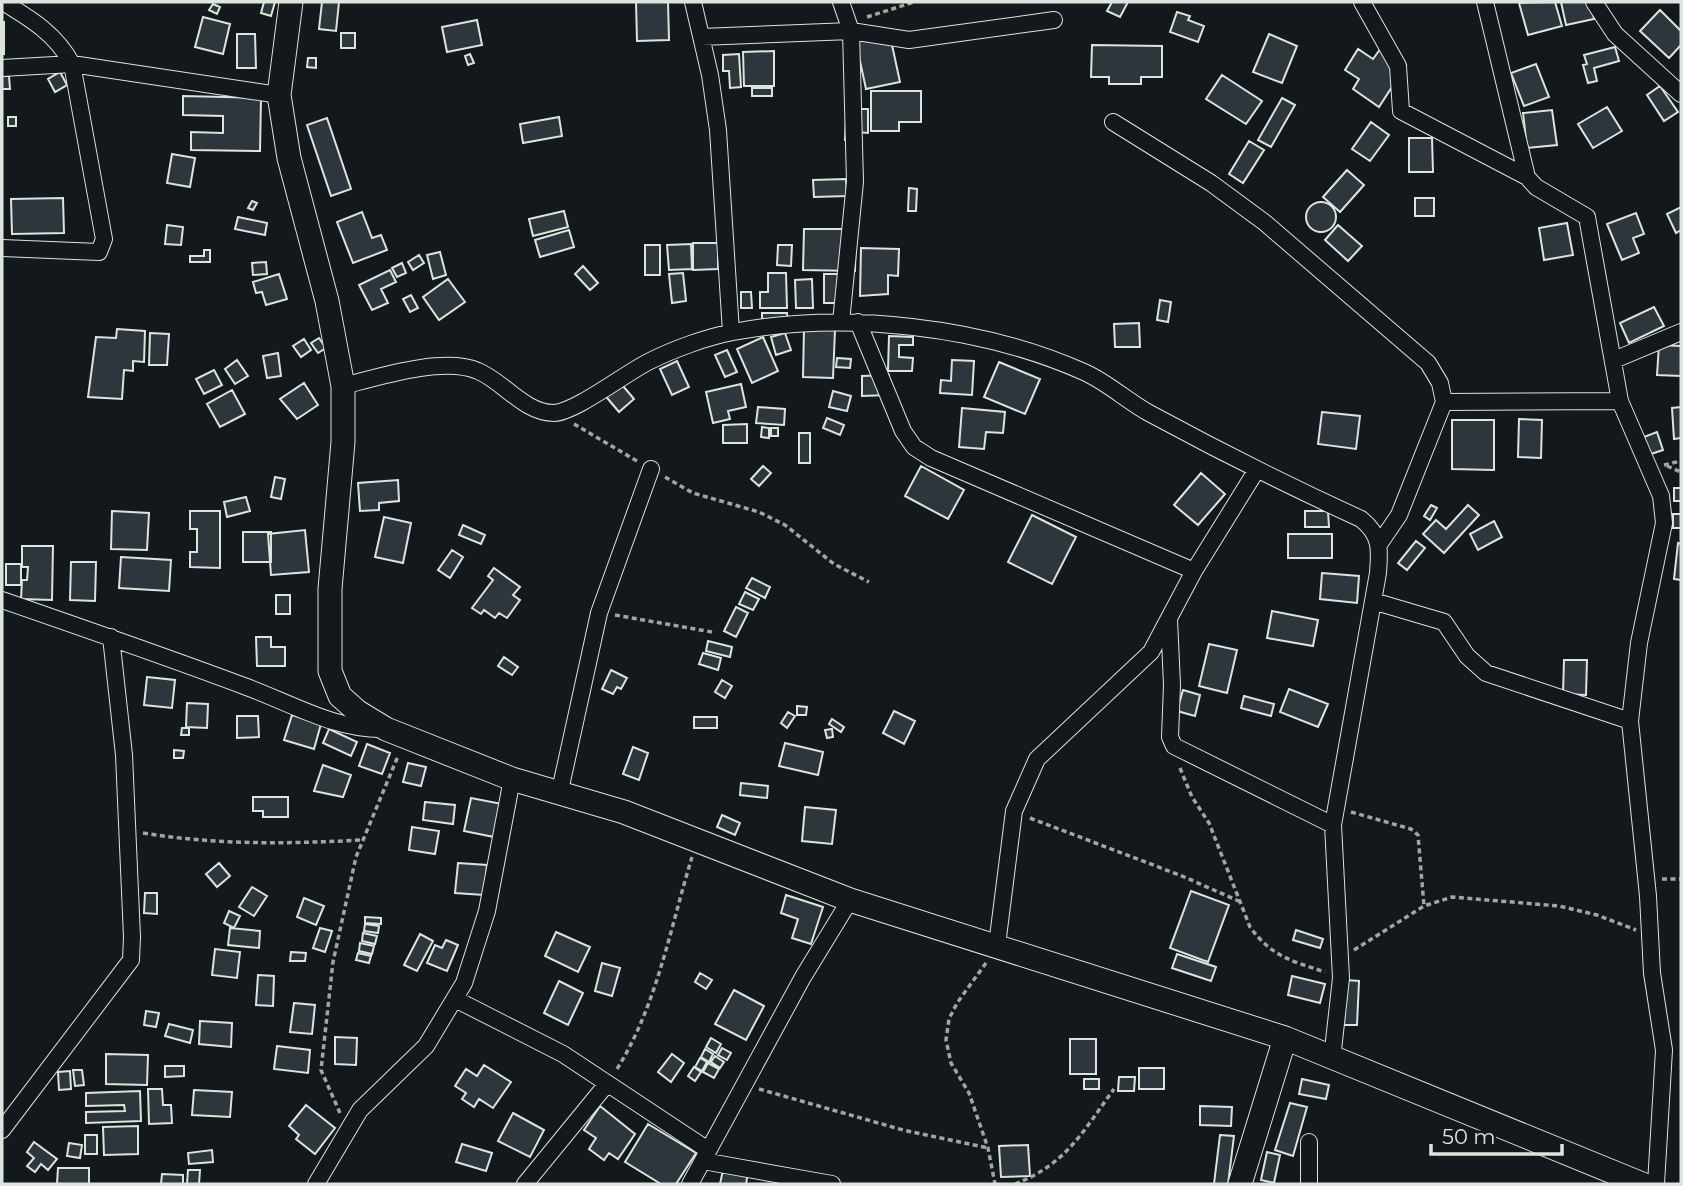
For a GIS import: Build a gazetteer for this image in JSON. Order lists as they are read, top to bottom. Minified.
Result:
{"scale_bar":"50 m"}
